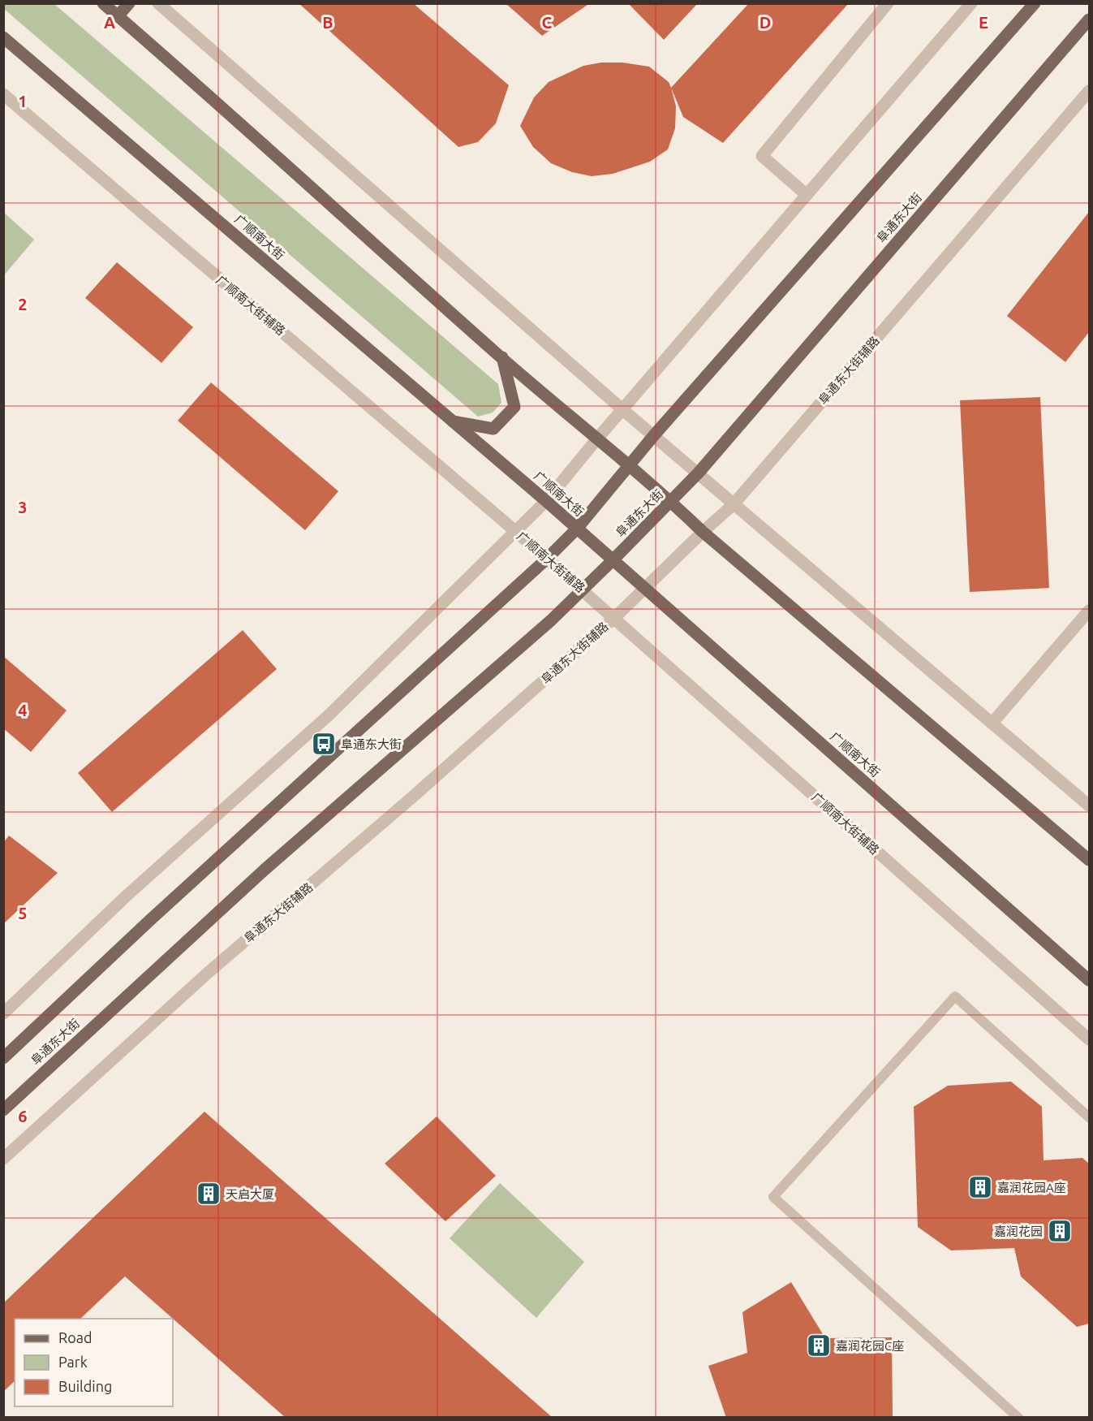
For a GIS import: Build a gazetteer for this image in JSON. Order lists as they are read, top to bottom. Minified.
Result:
{"streets":{"main road":["阜通东大街","广顺南大街"],"street":["广顺南大街辅路","阜通东大街辅路"]},"crossings":[["阜通东大街","广顺南大街"],["阜通东大街","广顺南大街辅路"],["广顺南大街","阜通东大街辅路"],["广顺南大街辅路","阜通东大街辅路"]],"places":{"bus stop":["阜通东大街"],"building":["嘉润花园A座","天启大厦","嘉润花园","嘉润花园C座"]},"legend":["Road","Park","Building"],"grid":{"columns":["A","B","C","D","E"],"rows":["1","2","3","4","5","6"]}}
